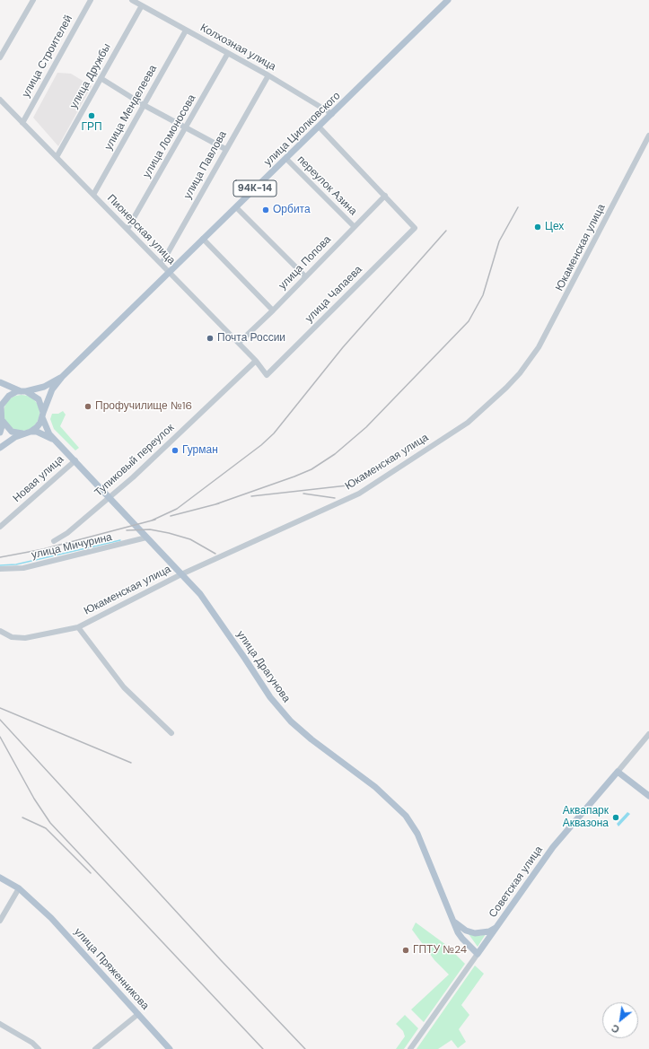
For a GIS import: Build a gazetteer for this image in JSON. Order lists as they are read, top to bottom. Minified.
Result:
{"streets":{"main road":["улица Циолковского","94К-14","улица Драгунова","Советская улица","улица Пряженникова"],"street":["Колхозная улица","улица Строителей","улица Дружбы","улица Менделеева","улица Ломоносова","улица Павлова","переулок Азина","Пионерская улица","Юкаменская улица","улица Попова","улица Чапаева","Тупиковый переулок","Новая улица","улица Мичурина"]},"crossings":[["Колхозная улица","улица Дружбы"],["Колхозная улица","улица Менделеева"],["Колхозная улица","улица Циолковского"],["Колхозная улица","улица Ломоносова"],["Колхозная улица","улица Павлова"],["улица Строителей","Пионерская улица"],["улица Дружбы","Пионерская улица"],["улица Менделеева","Пионерская улица"],["улица Циолковского","переулок Азина"],["улица Циолковского","Пионерская улица"],["улица Циолковского","улица Драгунова"],["улица Ломоносова","Пионерская улица"],["улица Павлова","Пионерская улица"],["переулок Азина","улица Попова"],["Пионерская улица","улица Попова"],["Пионерская улица","улица Чапаева"],["Пионерская улица","Тупиковый переулок"],["Юкаменская улица","улица Драгунова"],["улица Попова","улица Чапаева"],["Тупиковый переулок","улица Драгунова"],["Новая улица","улица Драгунова"],["улица Мичурина","улица Драгунова"],["улица Драгунова","Советская улица"]],"places":["ГРП","Орбита","Цех","Почта России","Профучилище №16","Гурман","Аквапарк Аквазона","ГПТУ №24"],"north":"bottom left"}
